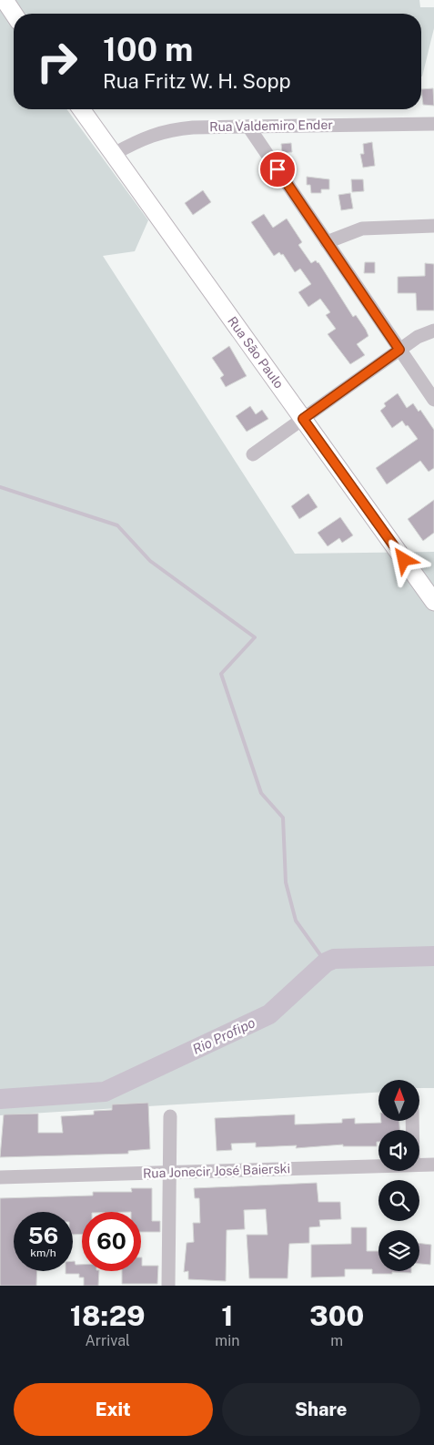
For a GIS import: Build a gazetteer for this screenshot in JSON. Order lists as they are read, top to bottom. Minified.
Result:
{"streets":{"main road":["Rua São Paulo"],"street":["Rua Valdemiro Ender","Rua Jonecir José Baierski"]},"crossings":[["Rua Valdemiro Ender","Rua São Paulo"]],"water":["Rio Profipo"],"north":"top","page":{"turn":["100 m","Rua Fritz W. H. Sopp"],"speed":"56 km/h","limit":"60","eta":["18:29","Arrival","1","min","300","m"],"buttons":["Exit","Share"]}}
